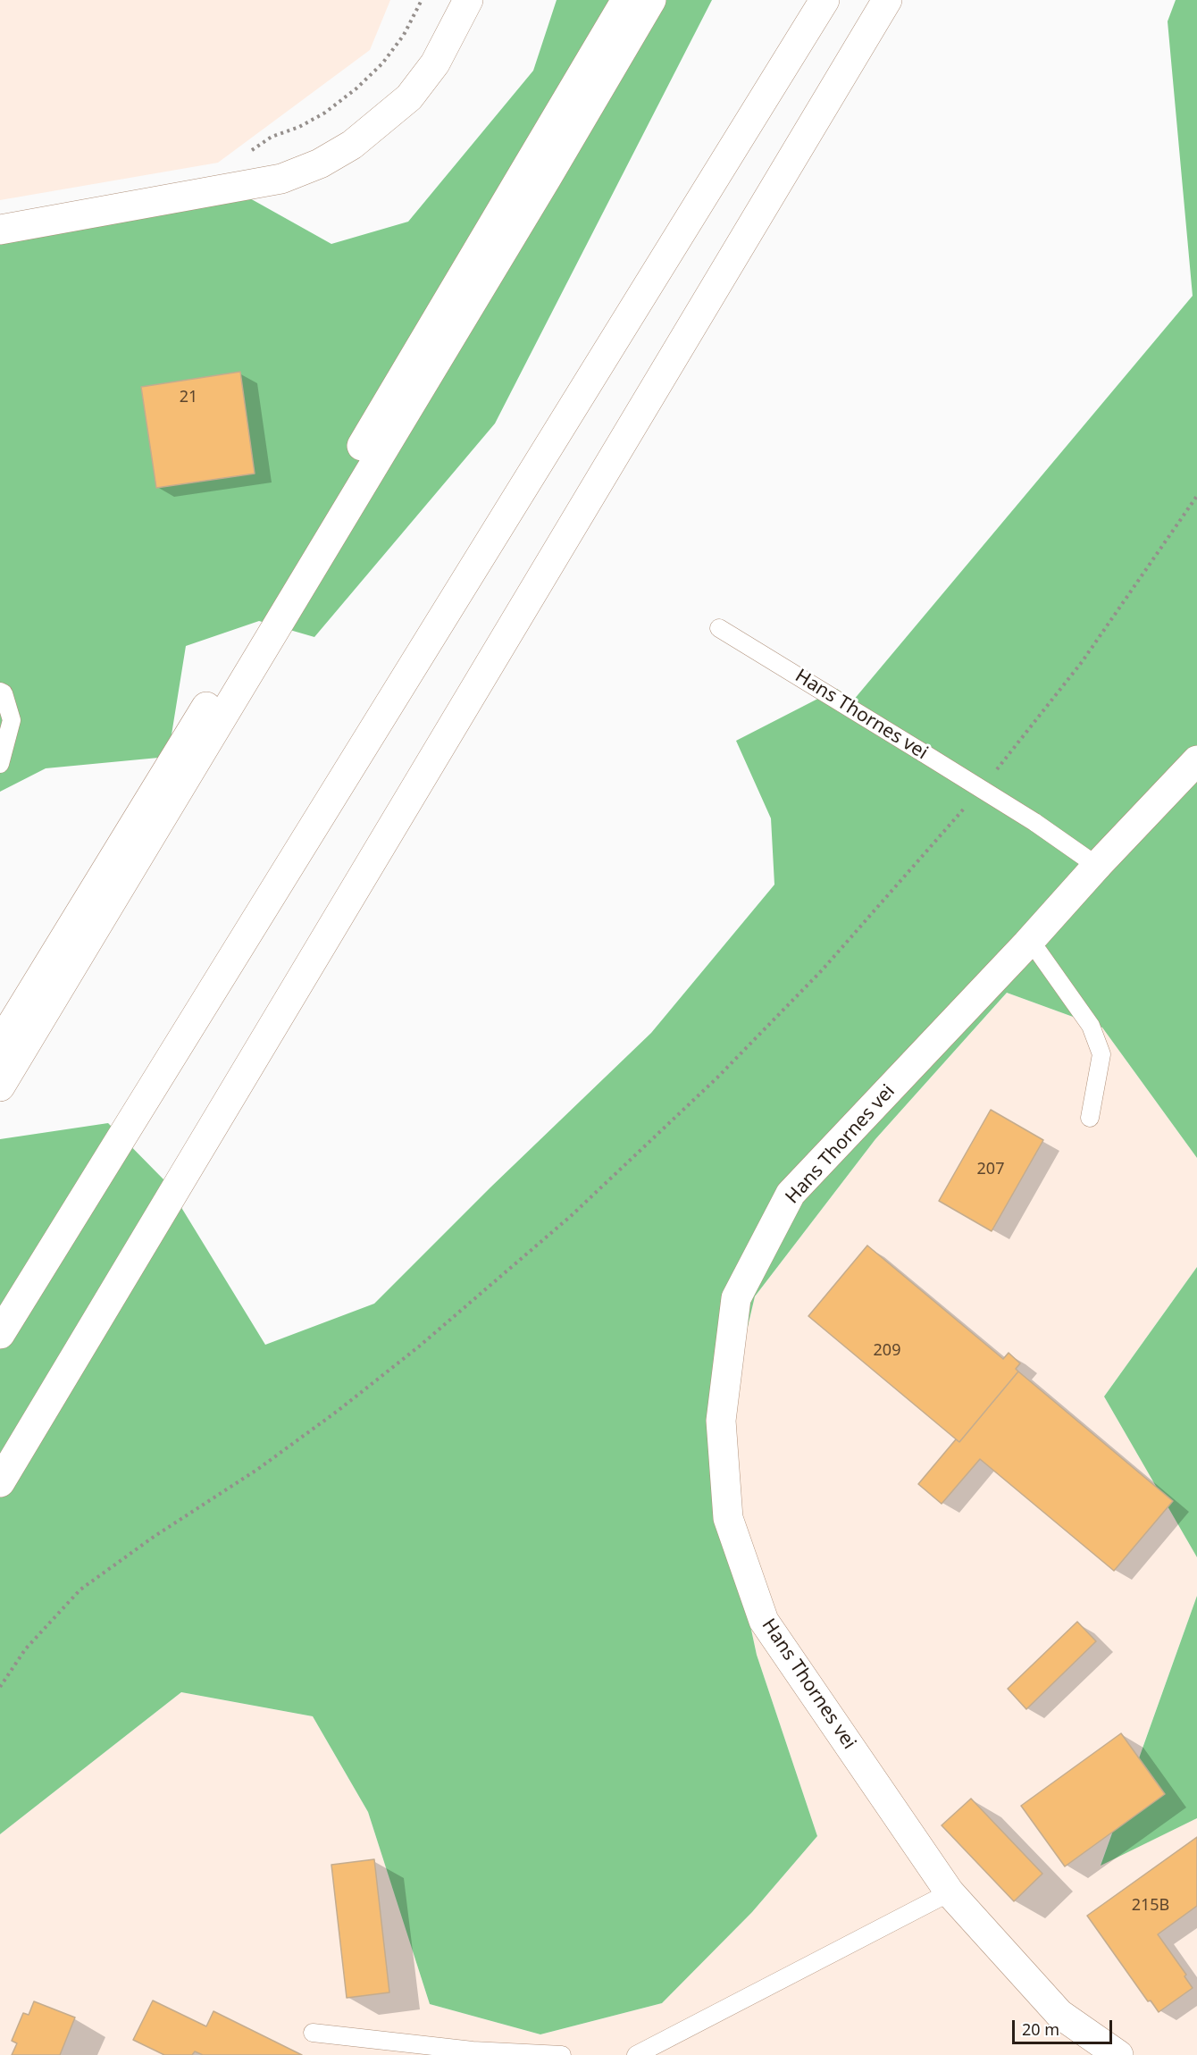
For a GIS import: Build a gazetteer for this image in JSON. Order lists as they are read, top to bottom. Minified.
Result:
{"streets":{"main road":["Hans Thornes vei"]},"house_numbers":["21","207","209","215B"],"scale_bar":"20 m"}
